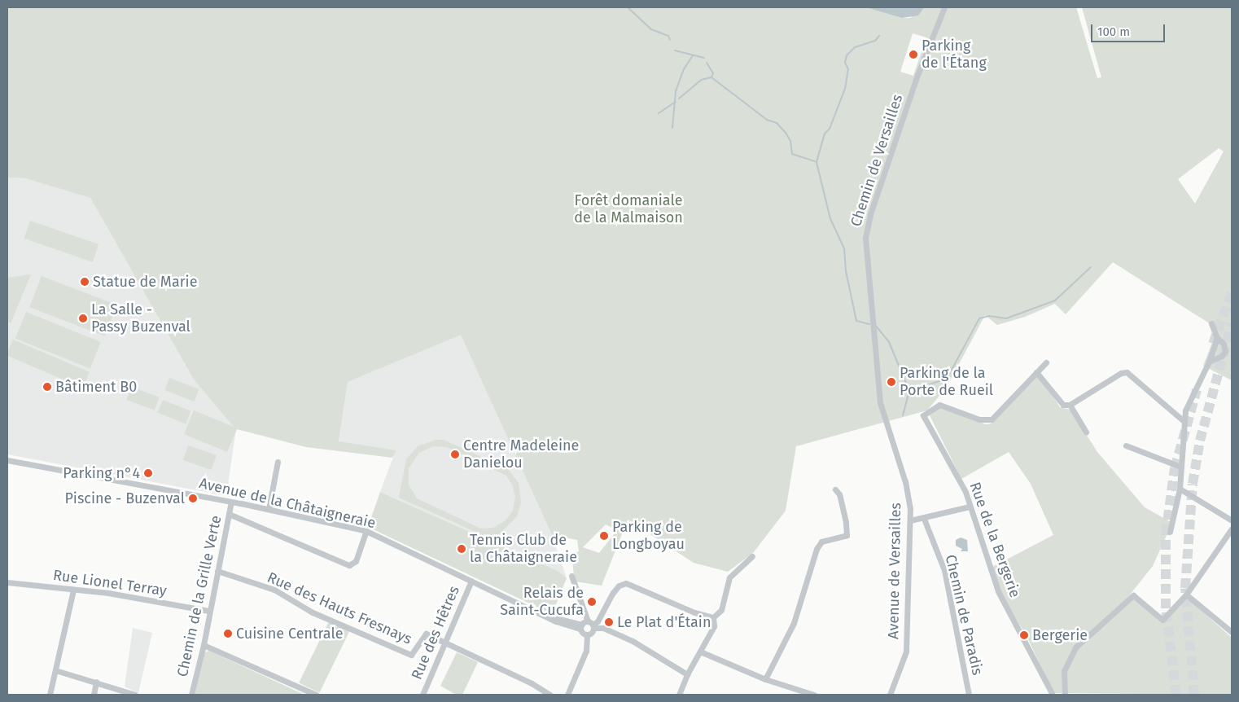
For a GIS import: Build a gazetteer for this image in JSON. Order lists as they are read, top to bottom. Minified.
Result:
{"streets":{"street":["Chemin de Versailles","Avenue de la Châtaigneraie","Rue de la Bergerie","Avenue de Versailles","Rue Lionel Terray","Chemin de la Grille Verte","Rue des Hauts Fresnays","Chemin de Paradis","Rue des Hêtres"]},"crossings":[["Chemin de Versailles","Avenue de Versailles"],["Avenue de la Châtaigneraie","Chemin de la Grille Verte"],["Avenue de la Châtaigneraie","Rue des Hêtres"],["Rue Lionel Terray","Chemin de la Grille Verte"],["Chemin de la Grille Verte","Rue des Hauts Fresnays"],["Rue des Hauts Fresnays","Rue des Hêtres"]],"parks":["Forêt domaniale de la Malmaison"],"places":["Parking de l'Étang","Statue de Marie","La Salle - Passy Buzenval","Parking de la Porte de Rueil","Bâtiment B0","Centre Madeleine Danielou","Parking n°4","Piscine - Buzenval","Parking de Longboyau","Tennis Club de la Châtaigneraie","Relais de Saint-Cucufa","Le Plat d'Étain","Cuisine Centrale","Bergerie"],"scale_bar":"100 m"}
